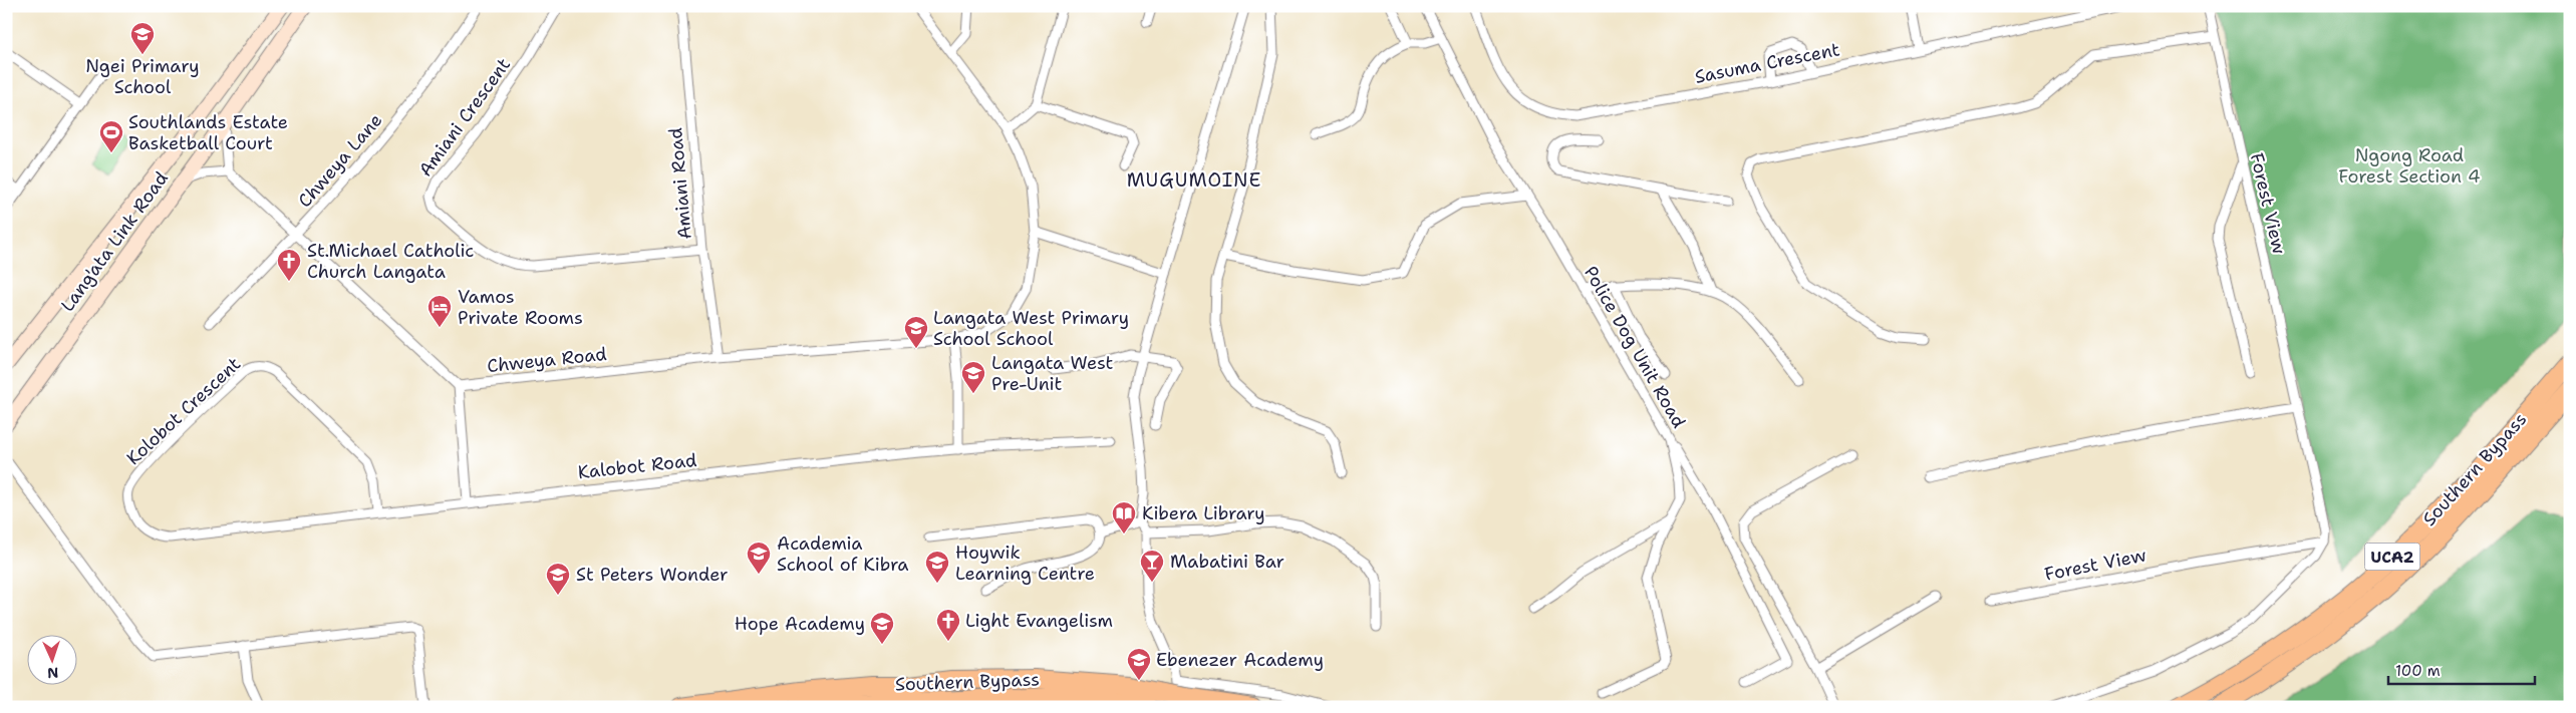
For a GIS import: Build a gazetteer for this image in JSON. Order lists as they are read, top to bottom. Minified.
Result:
{"streets":{"highway":["Southern Bypass","UCA2"],"main road":["Lang'ata Link Road"],"street":["Sasuma Crescent","Amiani Crescent","Chweya Lane","Amiani Road","Forest View","Police Dog Unit Road","Chweya Road","Kolobot Crescent","Kalobot Road"]},"crossings":[["Amiani Crescent","Amiani Road"],["Amiani Road","Chweya Road"],["Kolobot Crescent","Kalobot Road"]],"districts":["MUGUMOINE"],"parks":["Ngong Road Forest Section 4"],"places":{"school or university":["Ngei Primary School","Langata West Primary School School","Langata West Pre-Unit","Academia School of Kibra","Hoywik Learning Centre","St Peters Wonder","Hope Academy","Ebenezer Academy"],"sports":["Southlands Estate Basketball Court"],"church":["St.Michael Catholic Church Langata","Light Evangelism"],"hotel":["Vamos Private Rooms"],"library":["Kibera Library"],"bar":["Mabatini Bar"]},"scale_bar":"100 m","north":"bottom"}
